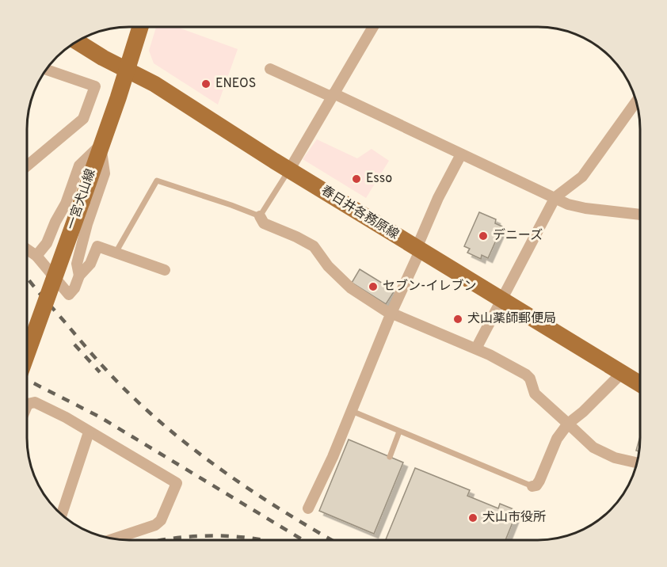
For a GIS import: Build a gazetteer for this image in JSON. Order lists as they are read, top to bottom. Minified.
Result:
{"streets":{"main road":["一宮犬山線","春日井各務原線"]},"crossings":[["一宮犬山線","春日井各務原線"]],"places":["ENEOS","Esso","デニーズ","セブン-イレブン","犬山薬師郵便局","犬山市役所"]}
